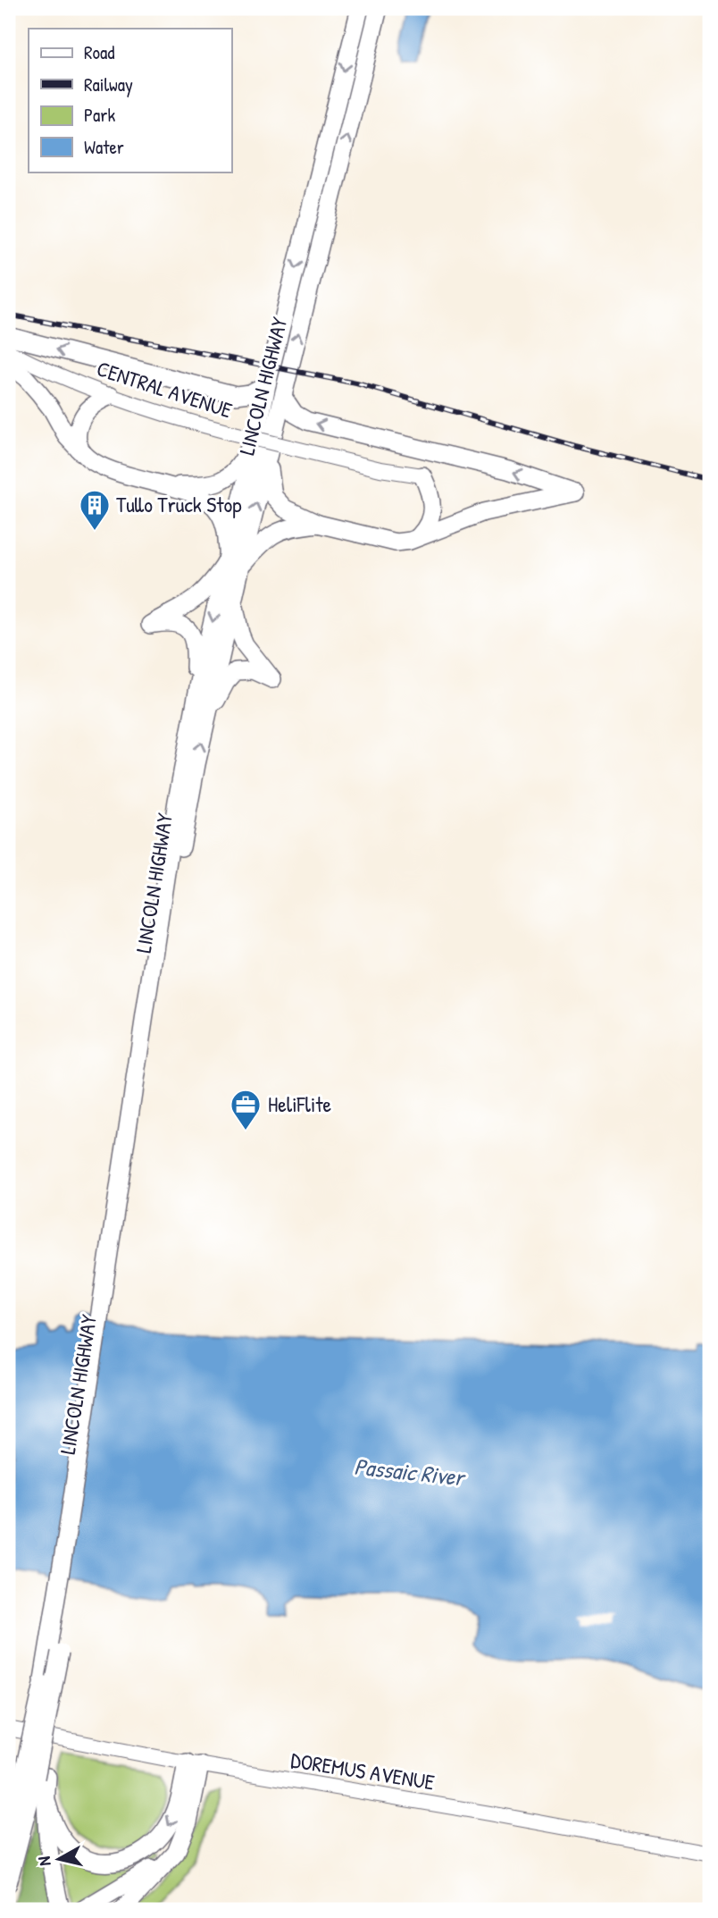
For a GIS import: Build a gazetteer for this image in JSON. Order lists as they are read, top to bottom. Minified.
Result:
{"streets":{"highway":["LINCOLN HIGHWAY"],"main road":["CENTRAL AVENUE","DOREMUS AVENUE"]},"water":["Passaic River"],"places":{"building":["Tullo Truck Stop"],"office":["HeliFlite"]},"legend":["Road","Railway","Park","Water"],"north":"left"}
